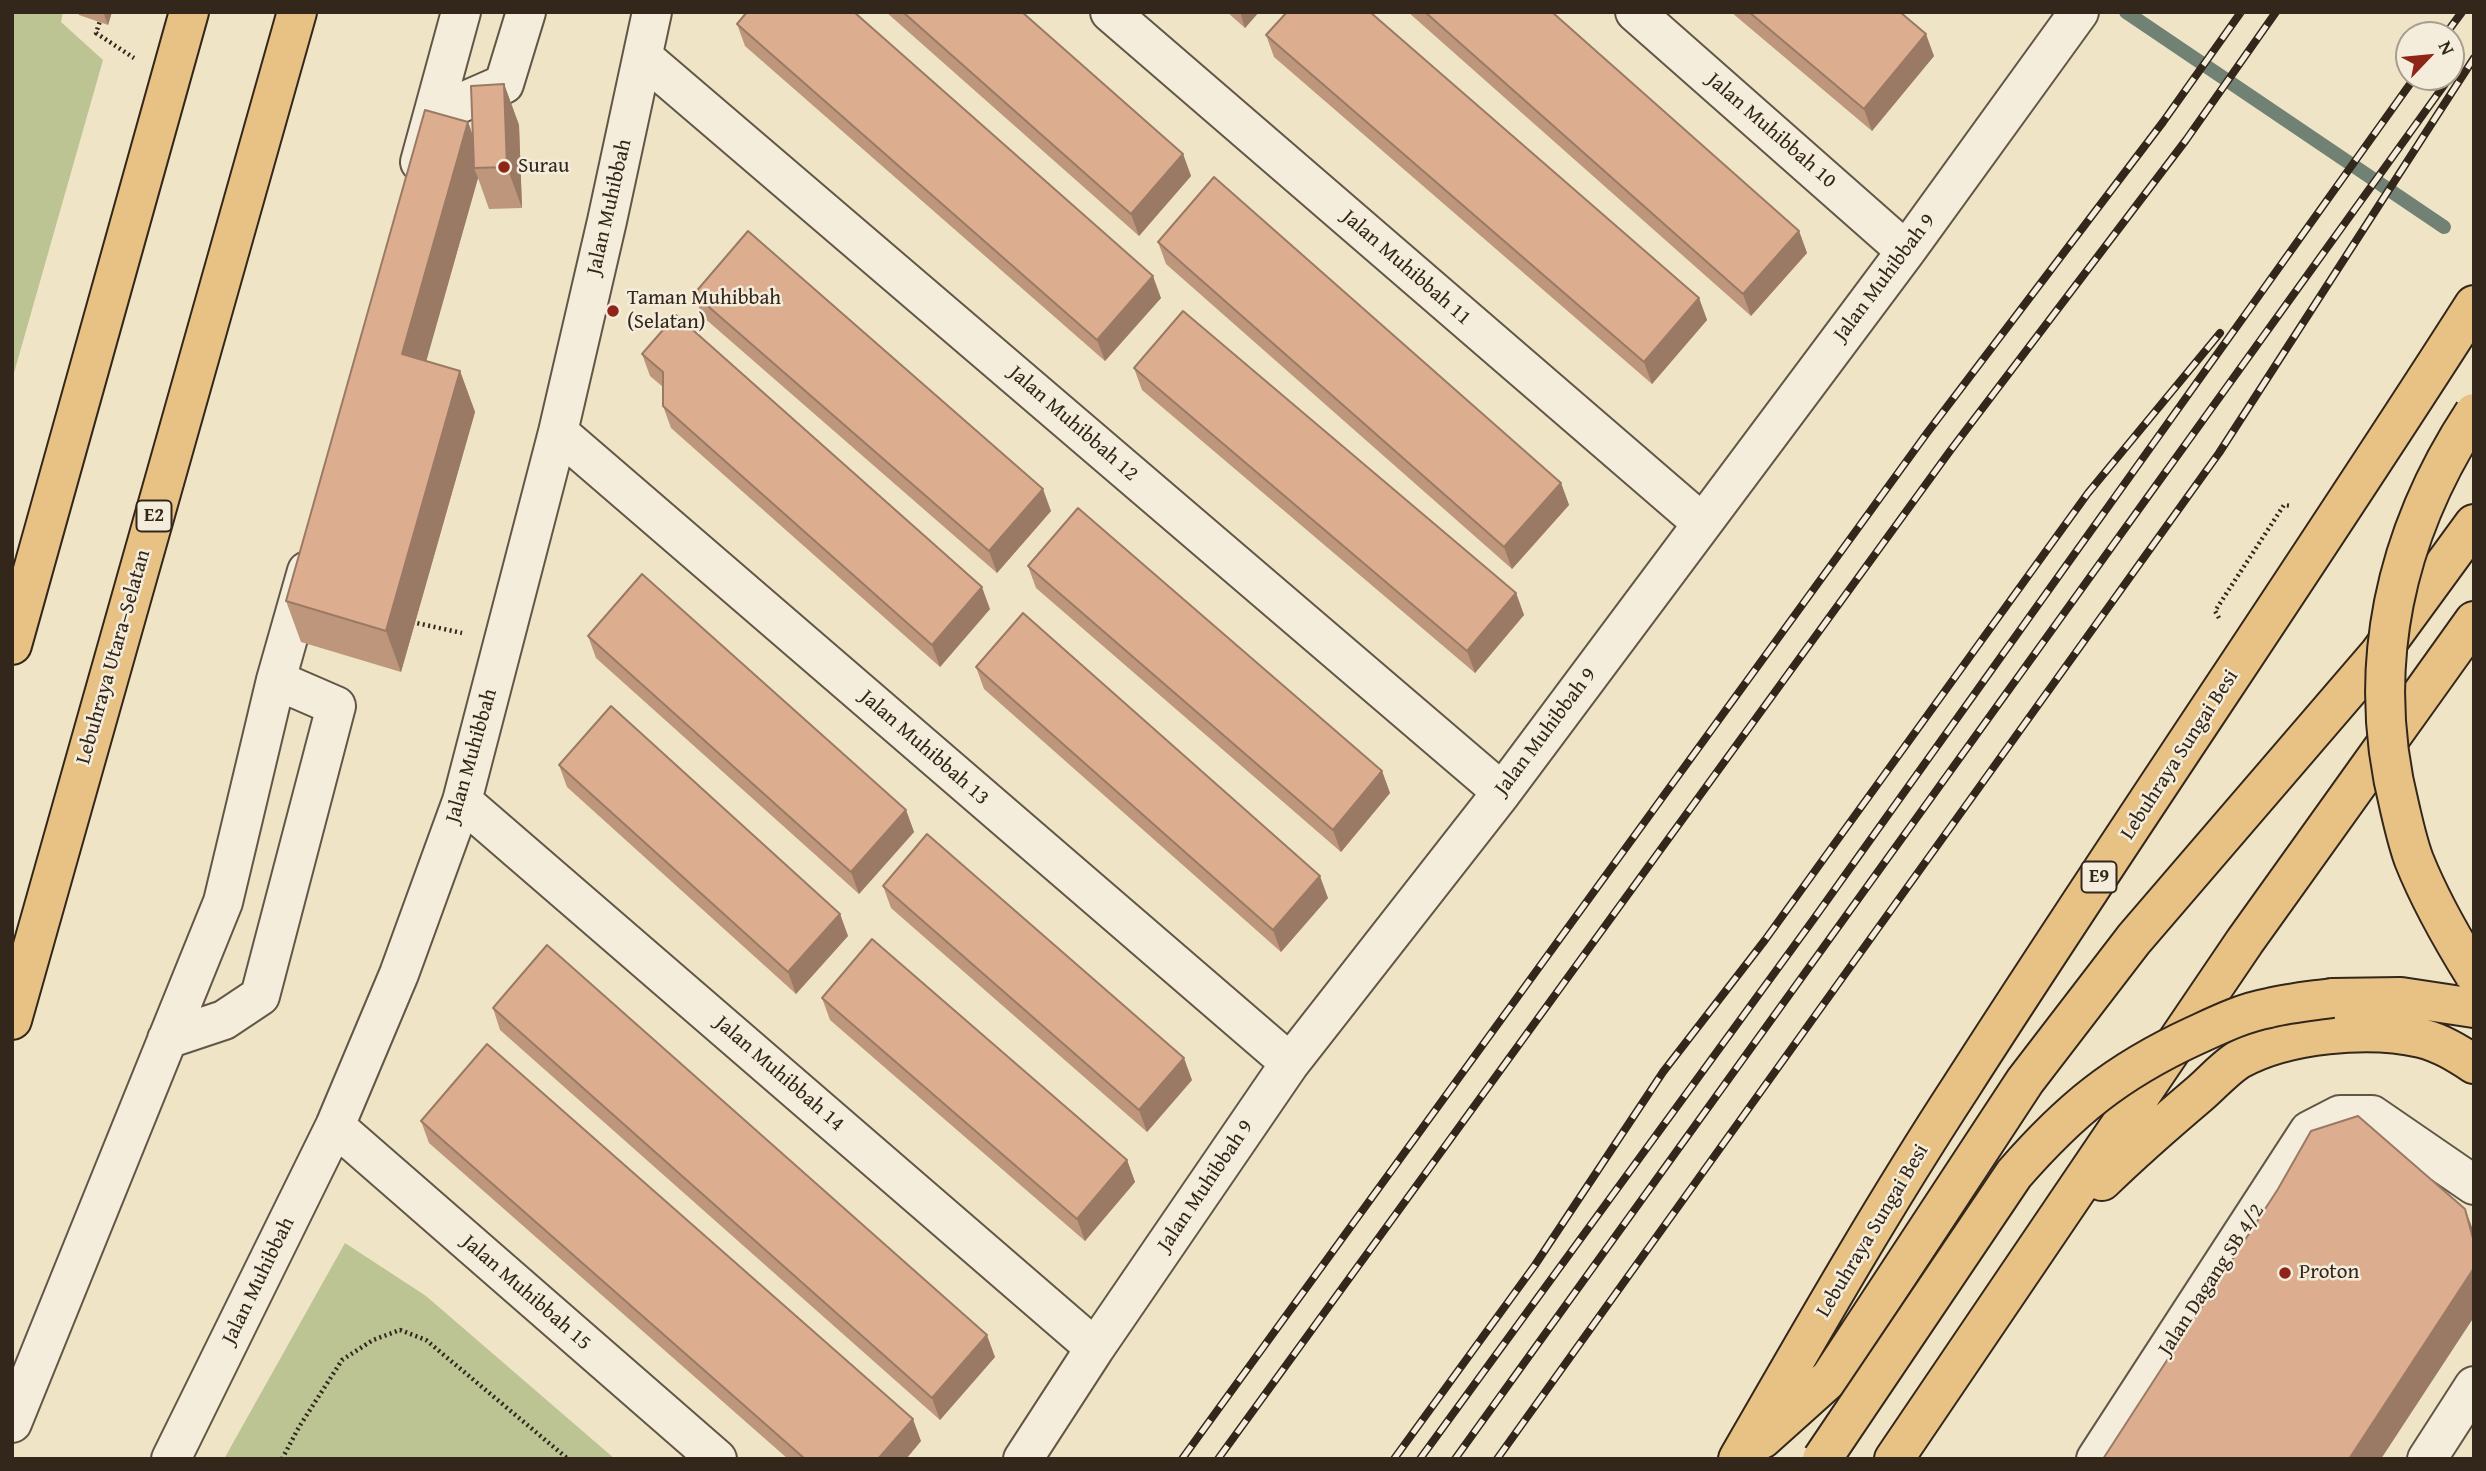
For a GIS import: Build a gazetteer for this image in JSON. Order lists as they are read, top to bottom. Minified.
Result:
{"streets":{"highway":["E2","Lebuhraya Utara–Selatan","Lebuhraya Sungai Besi","E9"],"street":["Jalan Muhibbah 10","Jalan Muhibbah","Jalan Muhibbah 11","Jalan Muhibbah 9","Jalan Muhibbah 12","Jalan Muhibbah 13","Jalan Muhibbah 14","Jalan Dagang SB 4/2","Jalan Muhibbah 15"]},"crossings":[["Jalan Muhibbah 10","Jalan Muhibbah 9"],["Jalan Muhibbah","Jalan Muhibbah 12"],["Jalan Muhibbah","Jalan Muhibbah 13"],["Jalan Muhibbah","Jalan Muhibbah 14"],["Jalan Muhibbah","Jalan Muhibbah 15"],["Jalan Muhibbah 11","Jalan Muhibbah 9"],["Jalan Muhibbah 9","Jalan Muhibbah 12"],["Jalan Muhibbah 9","Jalan Muhibbah 13"],["Jalan Muhibbah 9","Jalan Muhibbah 14"]],"places":["Surau","Taman Muhibbah (Selatan)","Proton"],"north":"top right"}
